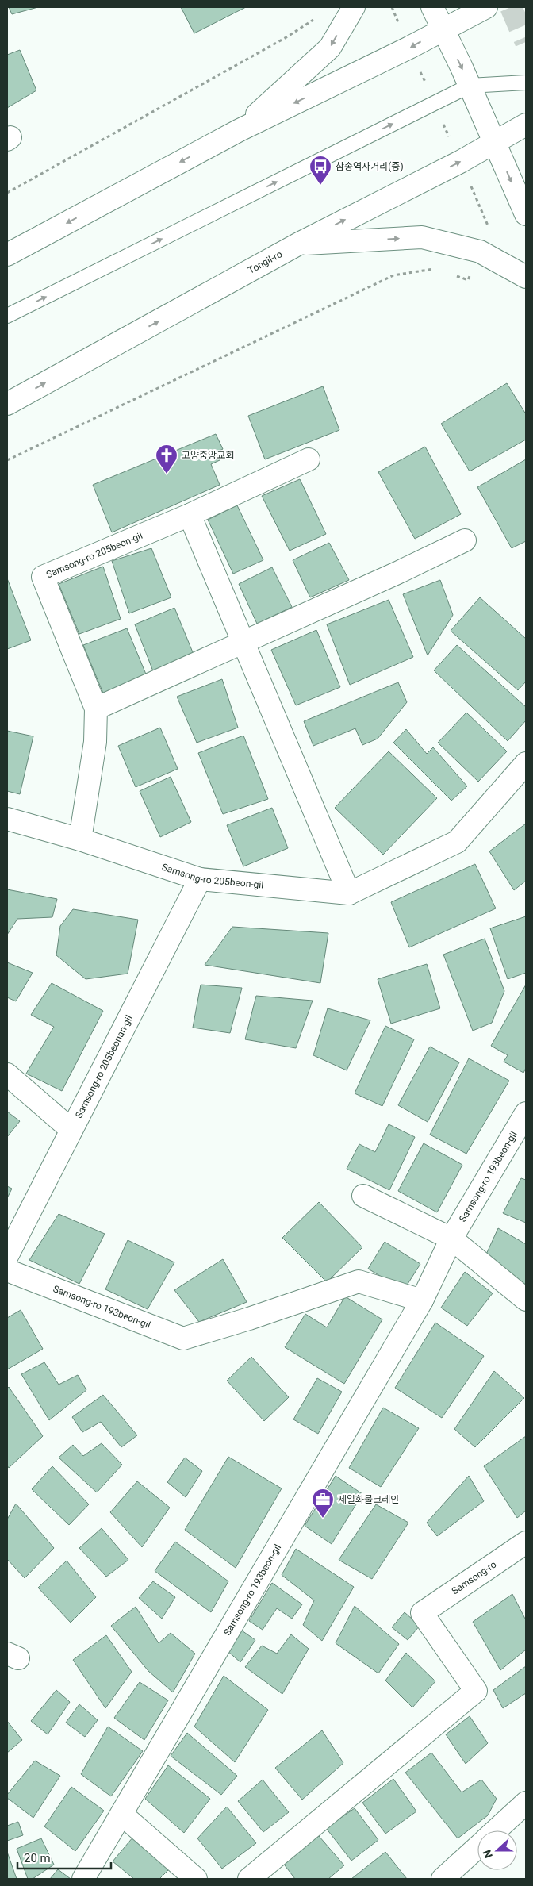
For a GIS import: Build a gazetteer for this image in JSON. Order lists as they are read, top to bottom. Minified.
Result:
{"streets":{"street":["Tongil-ro","Samsong-ro 205beon-gil","Samsong-ro 205beonan-gil","Samsong-ro 193beon-gil","Samsong-ro"]},"crossings":[["Samsong-ro 205beon-gil","Samsong-ro 205beonan-gil"]],"places":{"bus stop":["삼송역사거리(중)"],"church":["고양중앙교회"],"office":["제일화물크레인"]},"scale_bar":"20 m","north":"left"}
